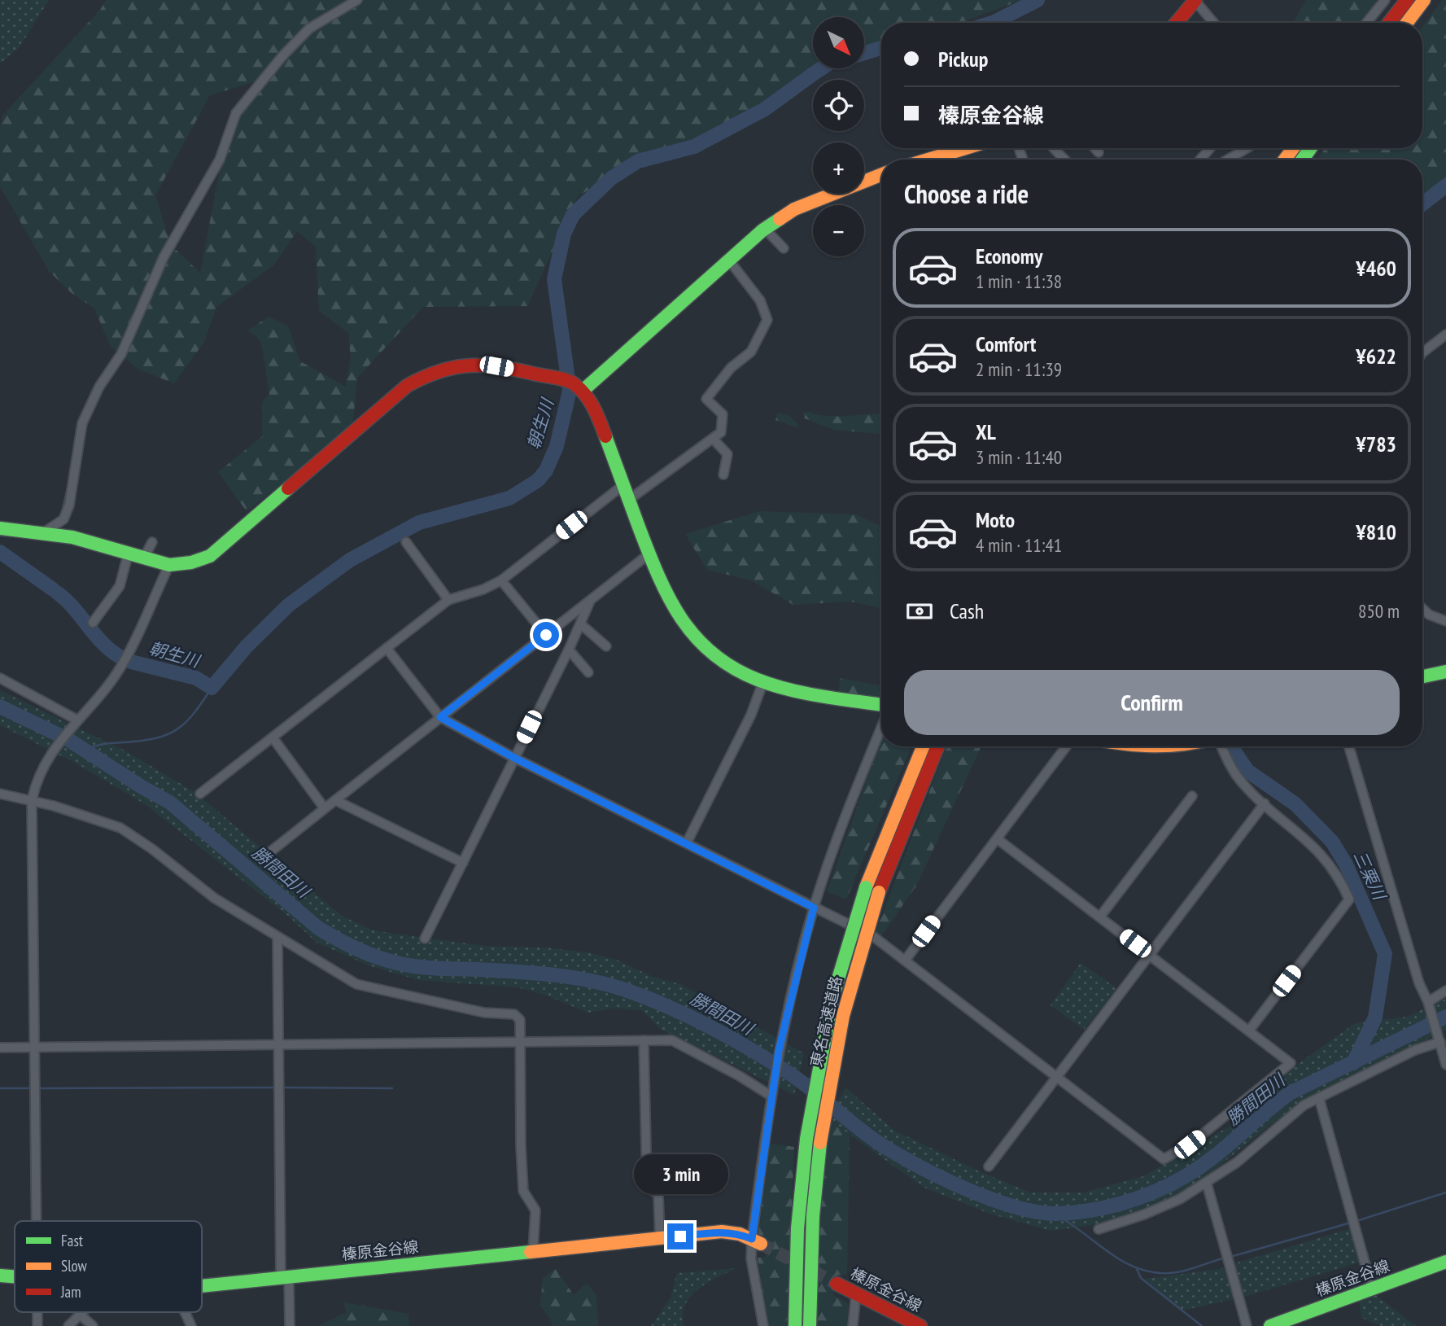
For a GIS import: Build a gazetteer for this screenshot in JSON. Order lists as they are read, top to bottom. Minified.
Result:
{"streets":{"main road":["東名高速道路","榛原金谷線"]},"water":["朝生川","勝間田川","三栗川"],"legend":["Fast","Slow","Jam"],"north":"bottom right","page":{"map_buttons":["+","−"],"banner":["Pickup","榛原金谷線"],"heading":"Choose a ride","list":[{"name":"Economy","note":"1 min · 11:38","value":"¥460"},{"name":"Comfort","note":"2 min · 11:39","value":"¥622"},{"name":"XL","note":"3 min · 11:40","value":"¥783"},{"name":"Moto","note":"4 min · 11:41","value":"¥810"}],"pay":["Cash","850 m"],"buttons":"Confirm","bubble":"3 min"}}
